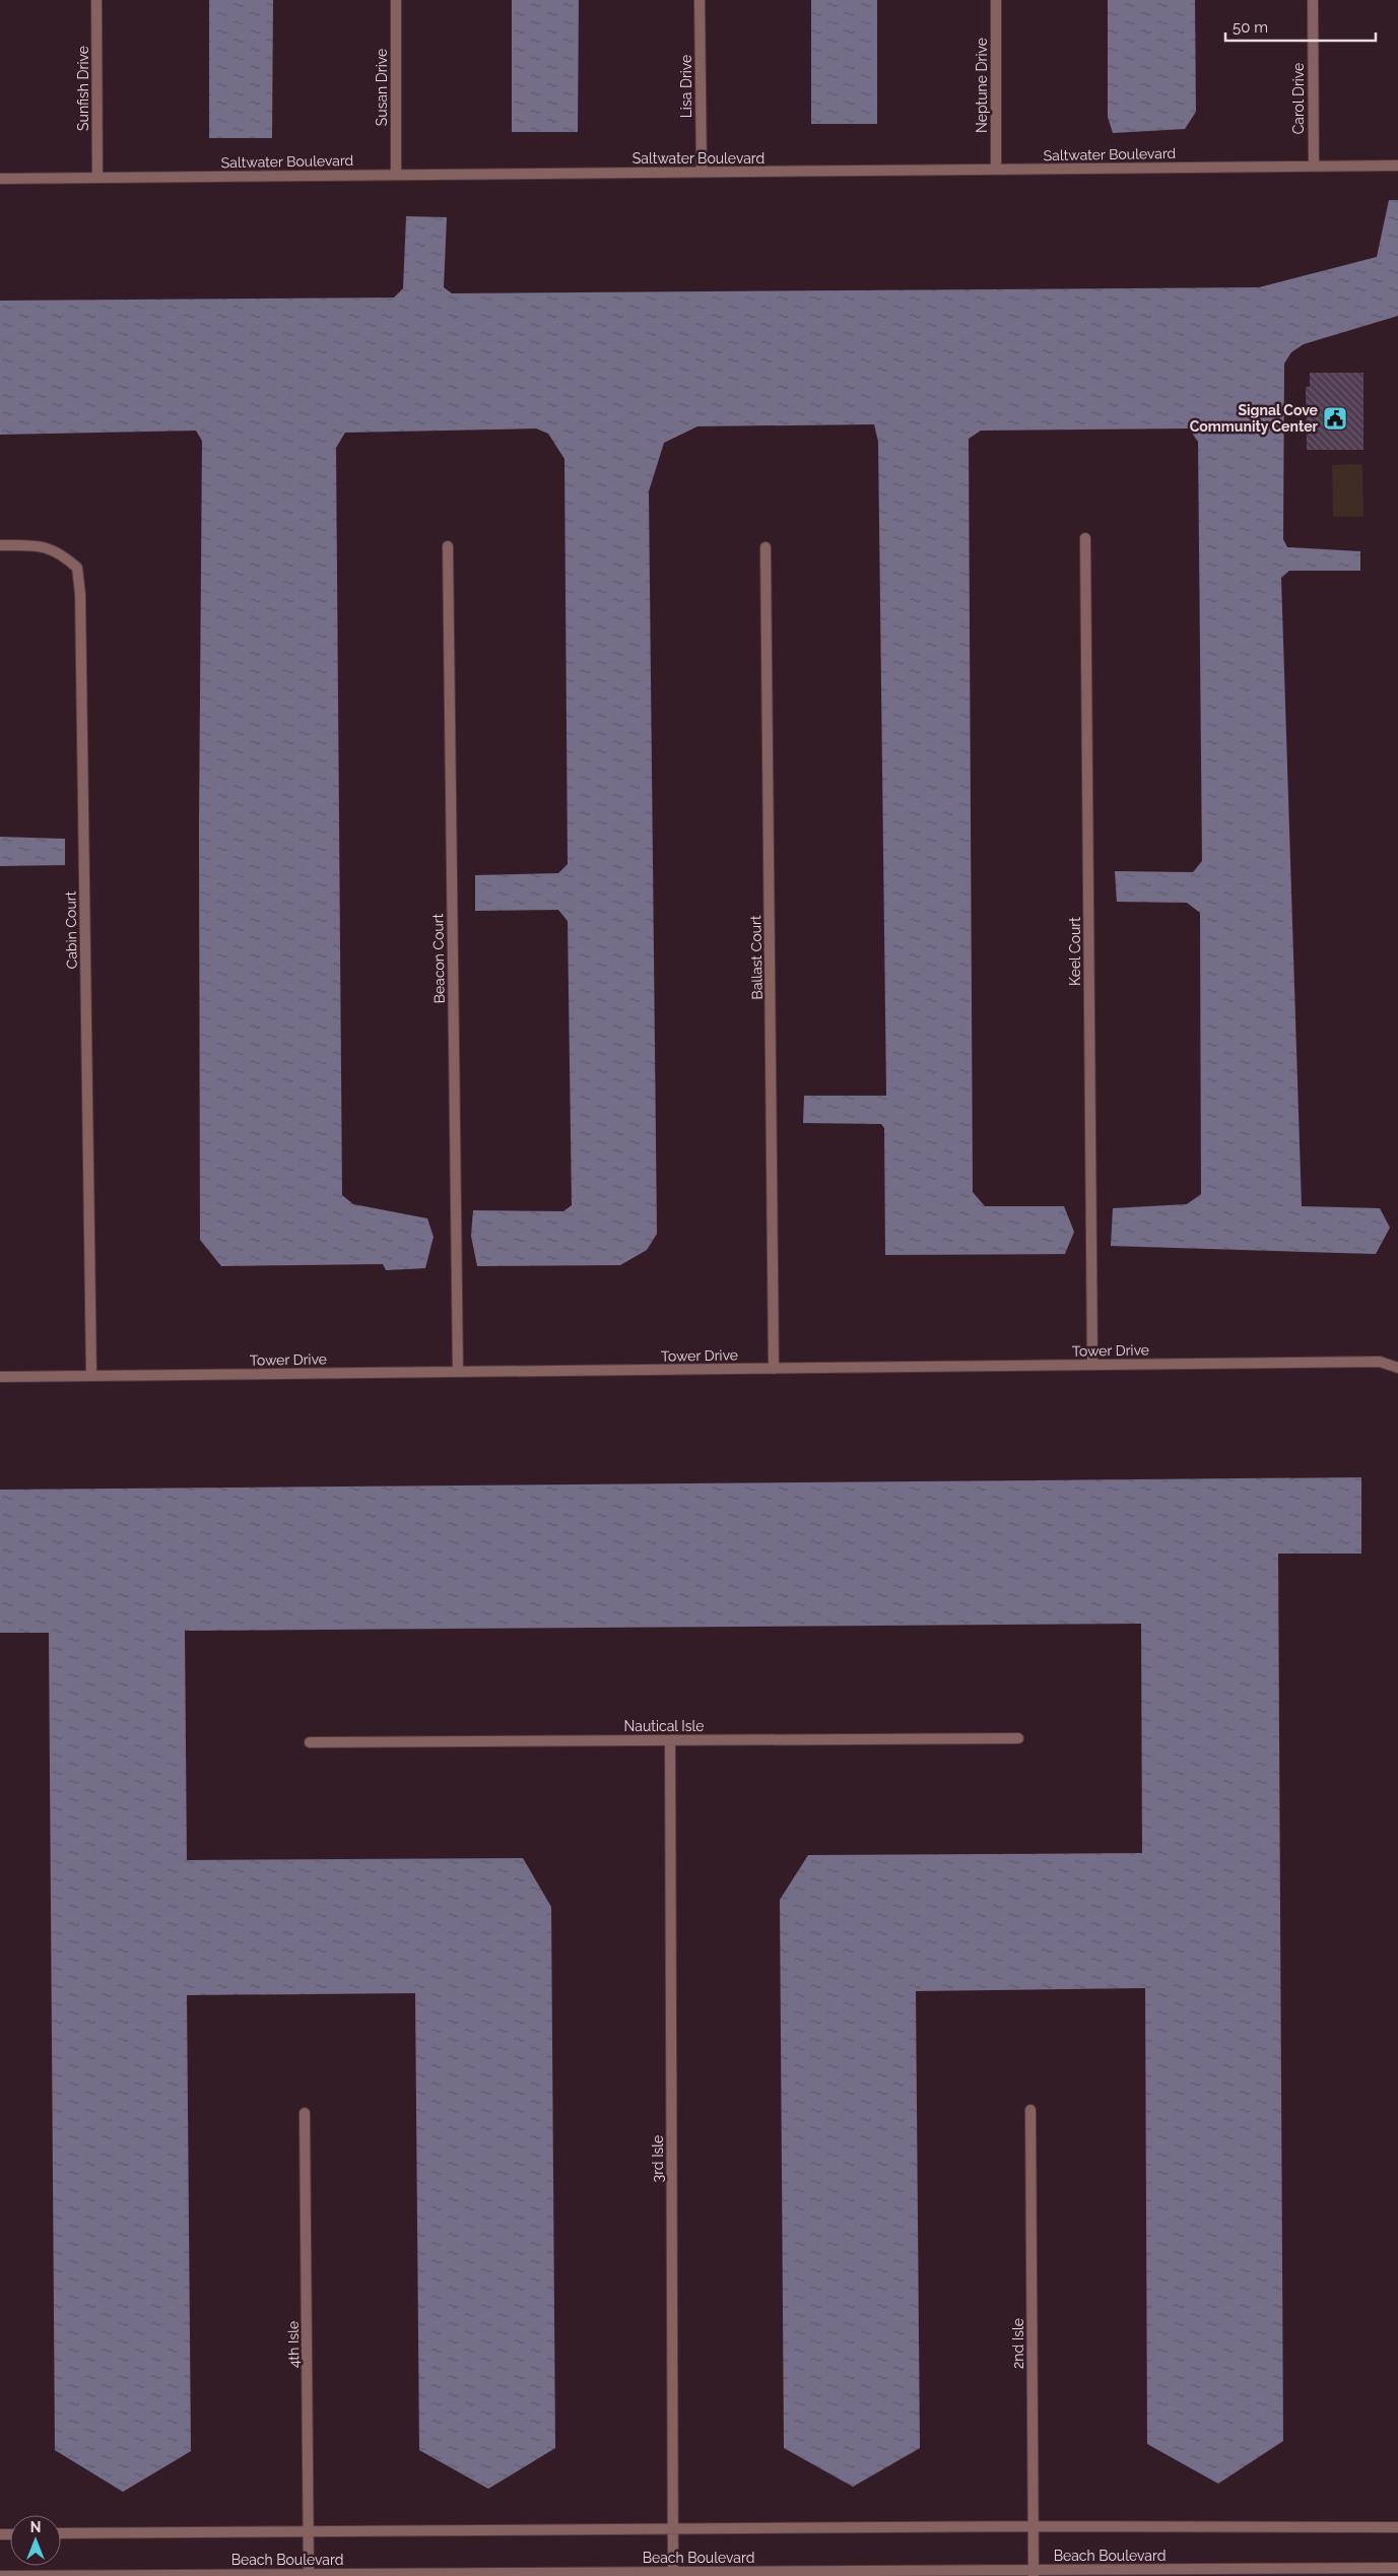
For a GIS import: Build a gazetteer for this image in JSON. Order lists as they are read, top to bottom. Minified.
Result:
{"streets":{"street":["Neptune Drive","Lisa Drive","Susan Drive","Sunfish Drive","Carol Drive","Saltwater Boulevard","Cabin Court","Keel Court","Ballast Court","Beacon Court","Tower Drive","Nautical Isle","3rd Isle","2nd Isle","4th Isle","Beach Boulevard"]},"crossings":[["Neptune Drive","Saltwater Boulevard"],["Lisa Drive","Saltwater Boulevard"],["Susan Drive","Saltwater Boulevard"],["Sunfish Drive","Saltwater Boulevard"],["Carol Drive","Saltwater Boulevard"],["Cabin Court","Tower Drive"],["Keel Court","Tower Drive"],["Ballast Court","Tower Drive"],["Beacon Court","Tower Drive"],["Nautical Isle","3rd Isle"],["3rd Isle","Beach Boulevard"],["2nd Isle","Beach Boulevard"],["4th Isle","Beach Boulevard"]],"places":{"public building":["Signal Cove Community Center"]},"scale_bar":"50 m","north":"top"}
